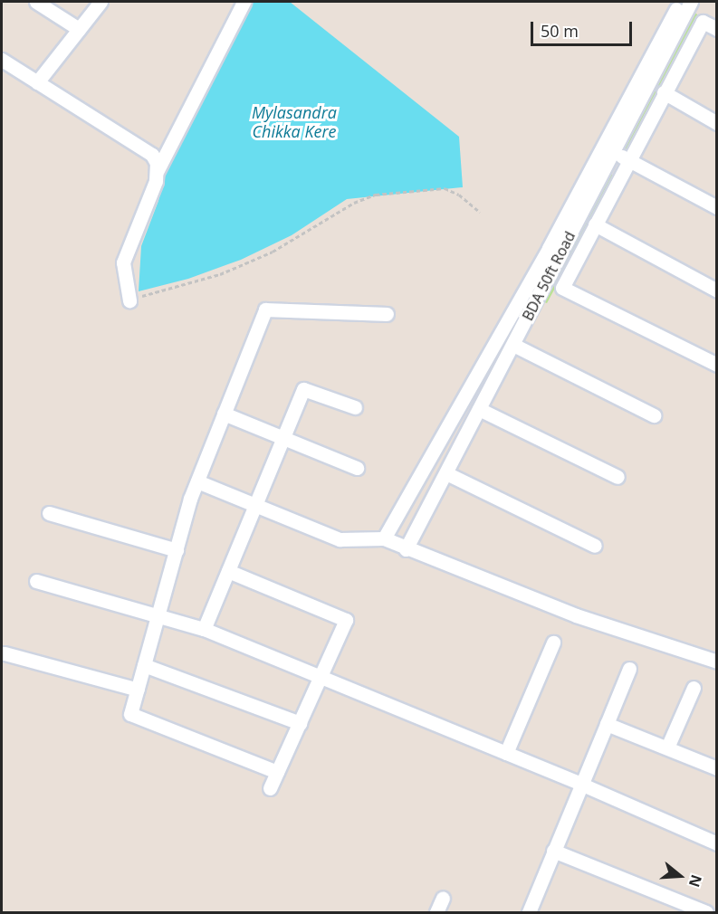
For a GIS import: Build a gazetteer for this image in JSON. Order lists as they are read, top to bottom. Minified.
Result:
{"streets":{"street":["BDA 50ft Road"]},"water":["Mylasandra Chikka Kere"],"scale_bar":"50 m","north":"right"}
